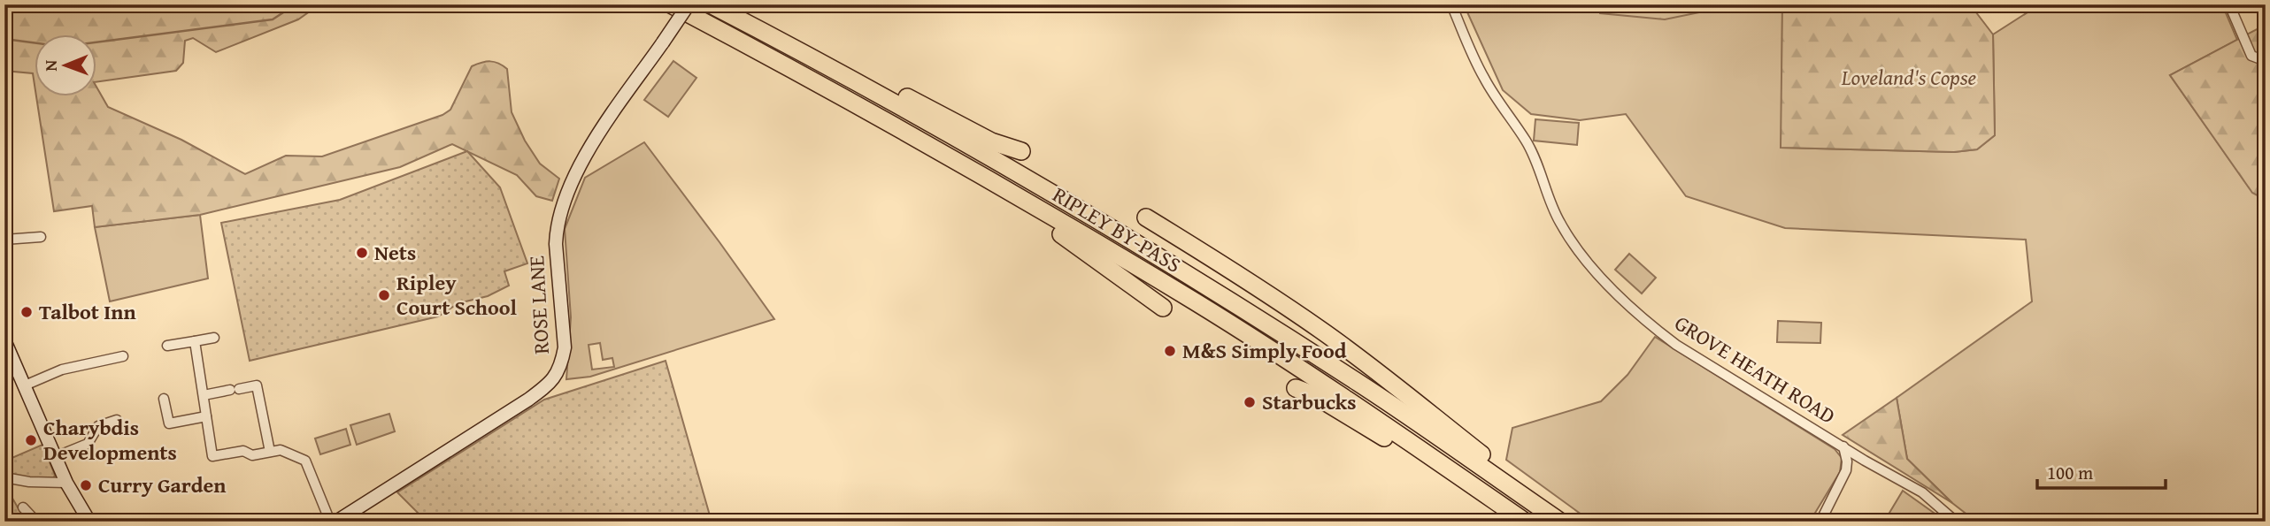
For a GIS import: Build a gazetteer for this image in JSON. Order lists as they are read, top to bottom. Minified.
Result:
{"streets":{"highway":["RIPLEY BY-PASS"],"street":["ROSE LANE","GROVE HEATH ROAD"]},"parks":["Loveland's Copse"],"places":["Nets","Ripley Court School","Talbot Inn","M&S Simply Food","Starbucks","Charybdis Developments","Curry Garden"],"scale_bar":"100 m","north":"left"}
